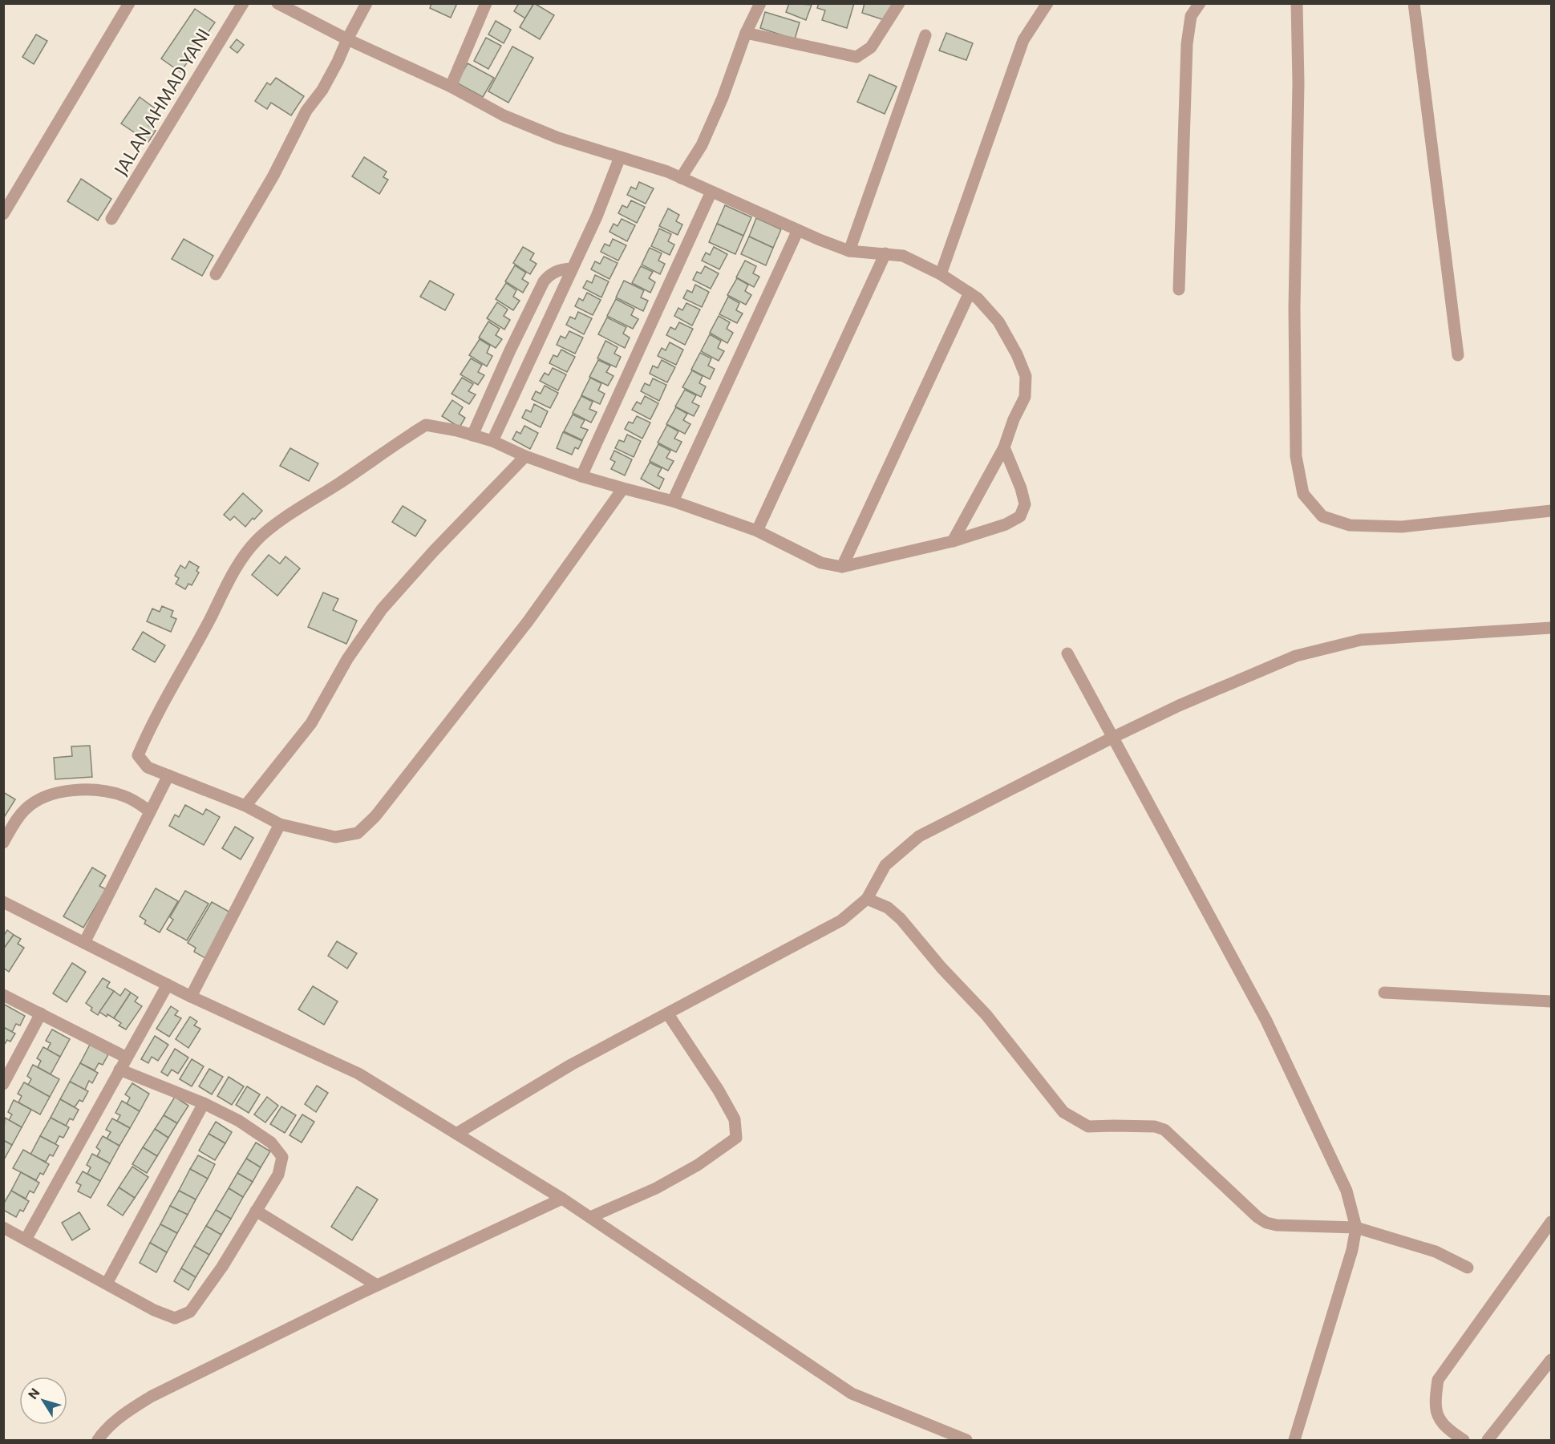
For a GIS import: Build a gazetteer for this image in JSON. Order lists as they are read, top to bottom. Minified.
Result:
{"streets":{"street":["JALAN AHMAD YANI"]},"north":"top left"}
